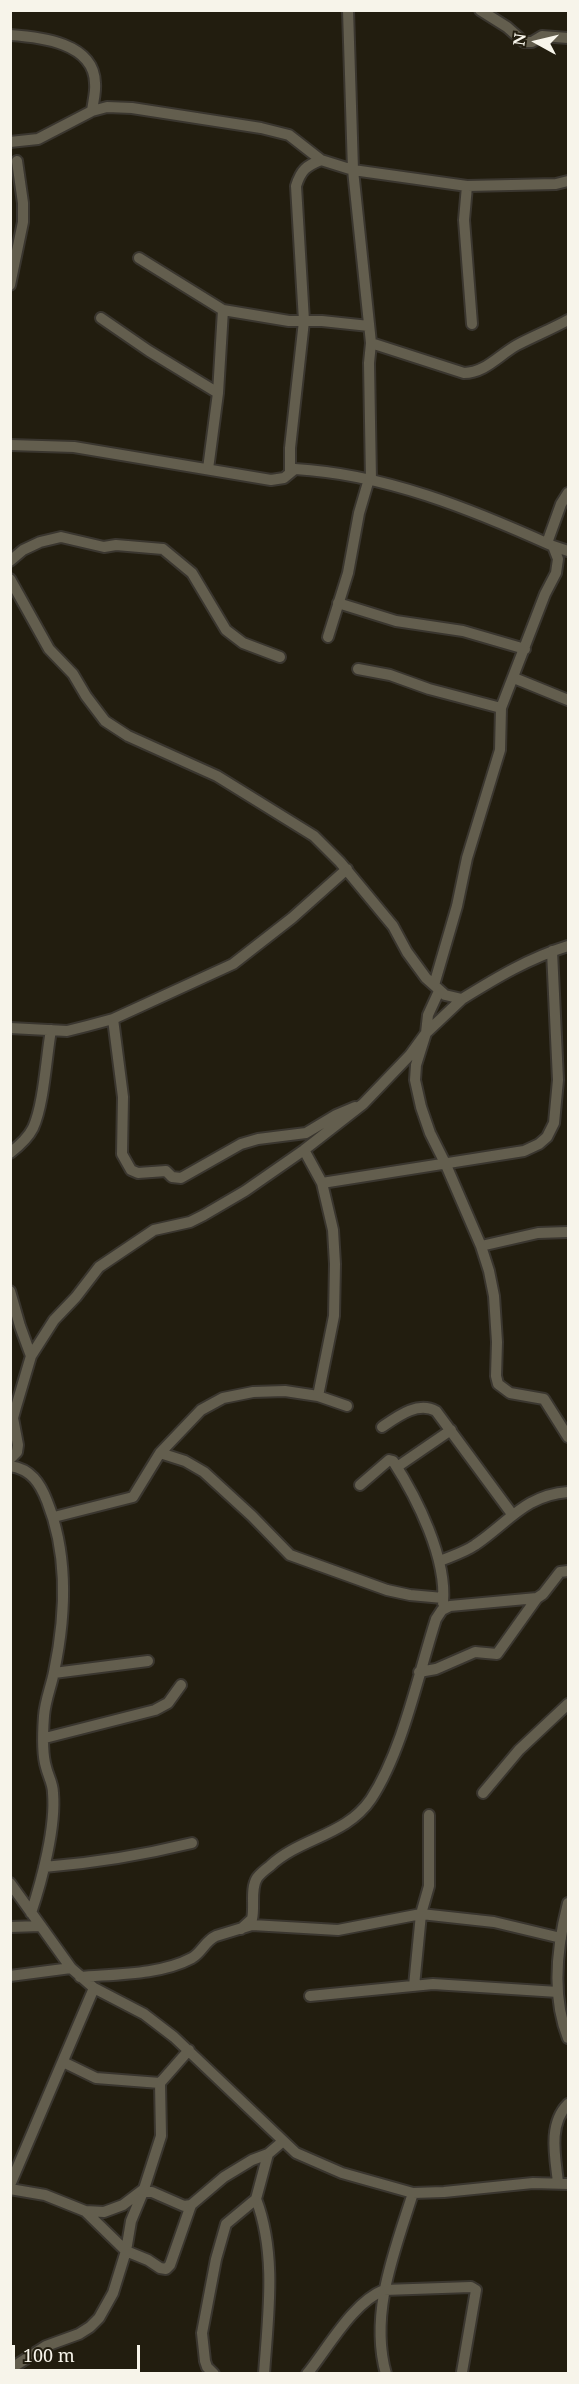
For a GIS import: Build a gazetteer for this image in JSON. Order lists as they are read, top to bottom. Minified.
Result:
{"scale_bar":"100 m","north":"left"}
